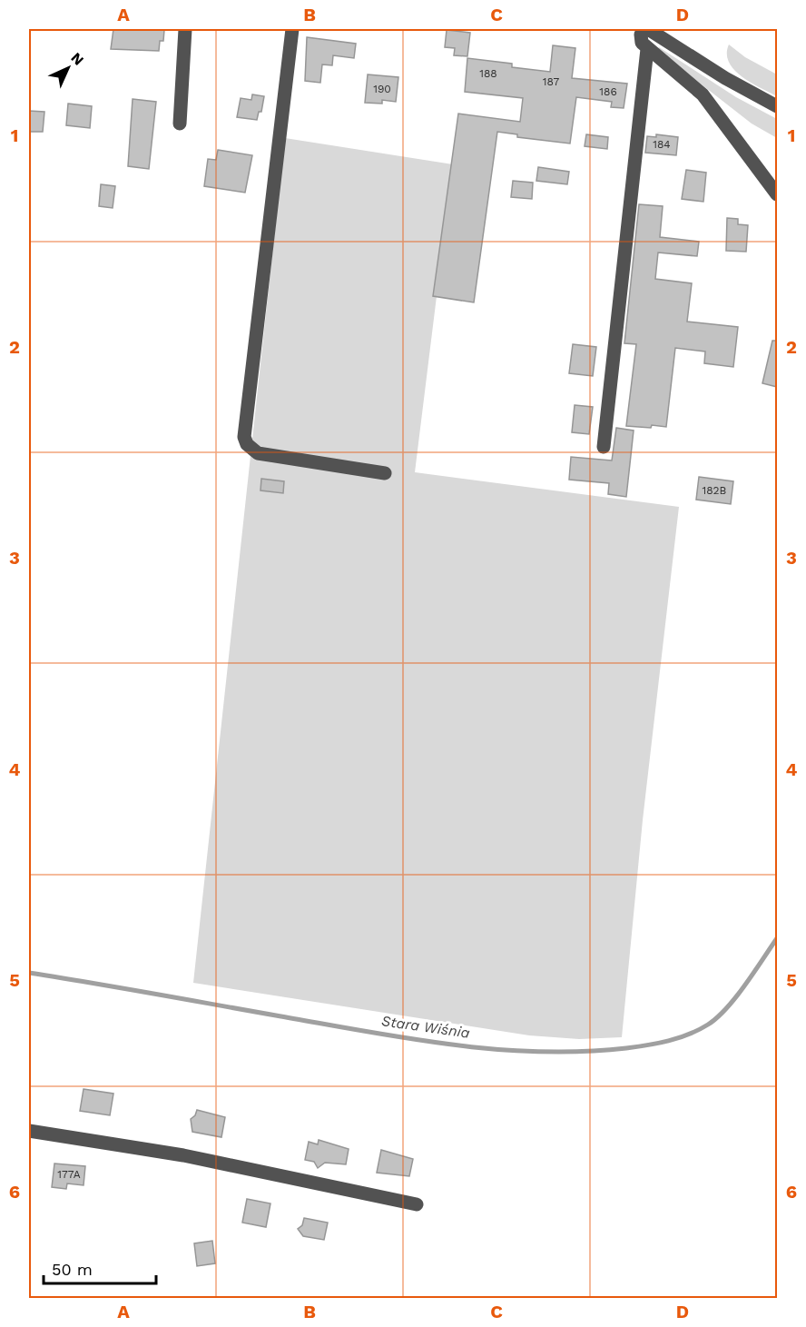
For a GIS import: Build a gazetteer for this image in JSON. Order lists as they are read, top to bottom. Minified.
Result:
{"water":["Stara Wiśnia"],"house_numbers":["188","187","190","186","184","182B","177A"],"scale_bar":"50 m","north":"top right","grid":{"columns":["A","B","C","D"],"rows":["1","2","3","4","5","6"]}}
